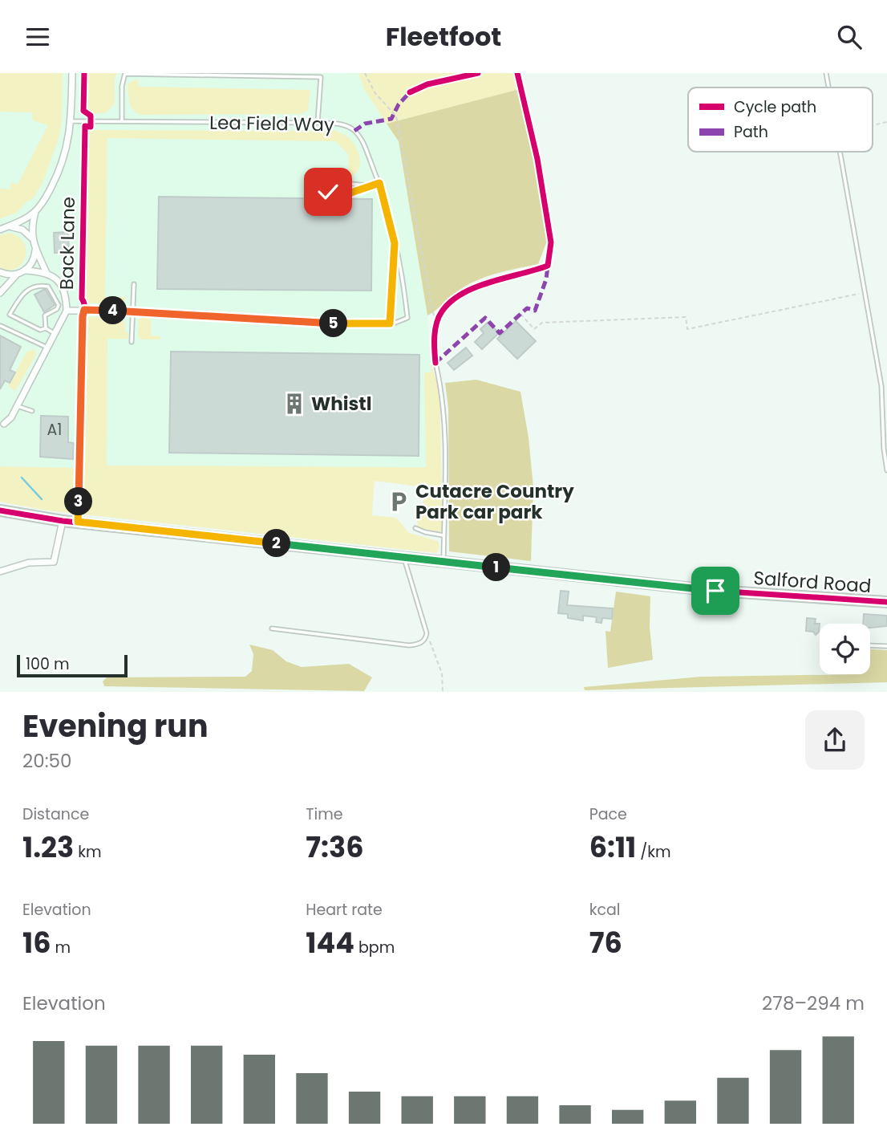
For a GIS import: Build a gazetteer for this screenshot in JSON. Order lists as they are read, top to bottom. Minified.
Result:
{"streets":{"main road":["Salford Road"],"lane":["Lea Field Way"],"cycle path":["Back Lane"]},"places":{"building":["Whistl"],"parking":["Cutacre Country Park car park"]},"house_numbers":["A1"],"legend":["Cycle path","Path"],"scale_bar":"100 m","page":{"header":"Fleetfoot","pins":["4","5","3","2","1"],"scale":"100 m","heading":["Evening run","20:50"],"stats":[["Distance","1.23 km"],["Time","7:36"],["Pace","6:11 /km"],["Elevation","16 m"],["Heart rate","144 bpm"],["kcal","76"]],"chart":["Elevation","278–294 m"]}}
